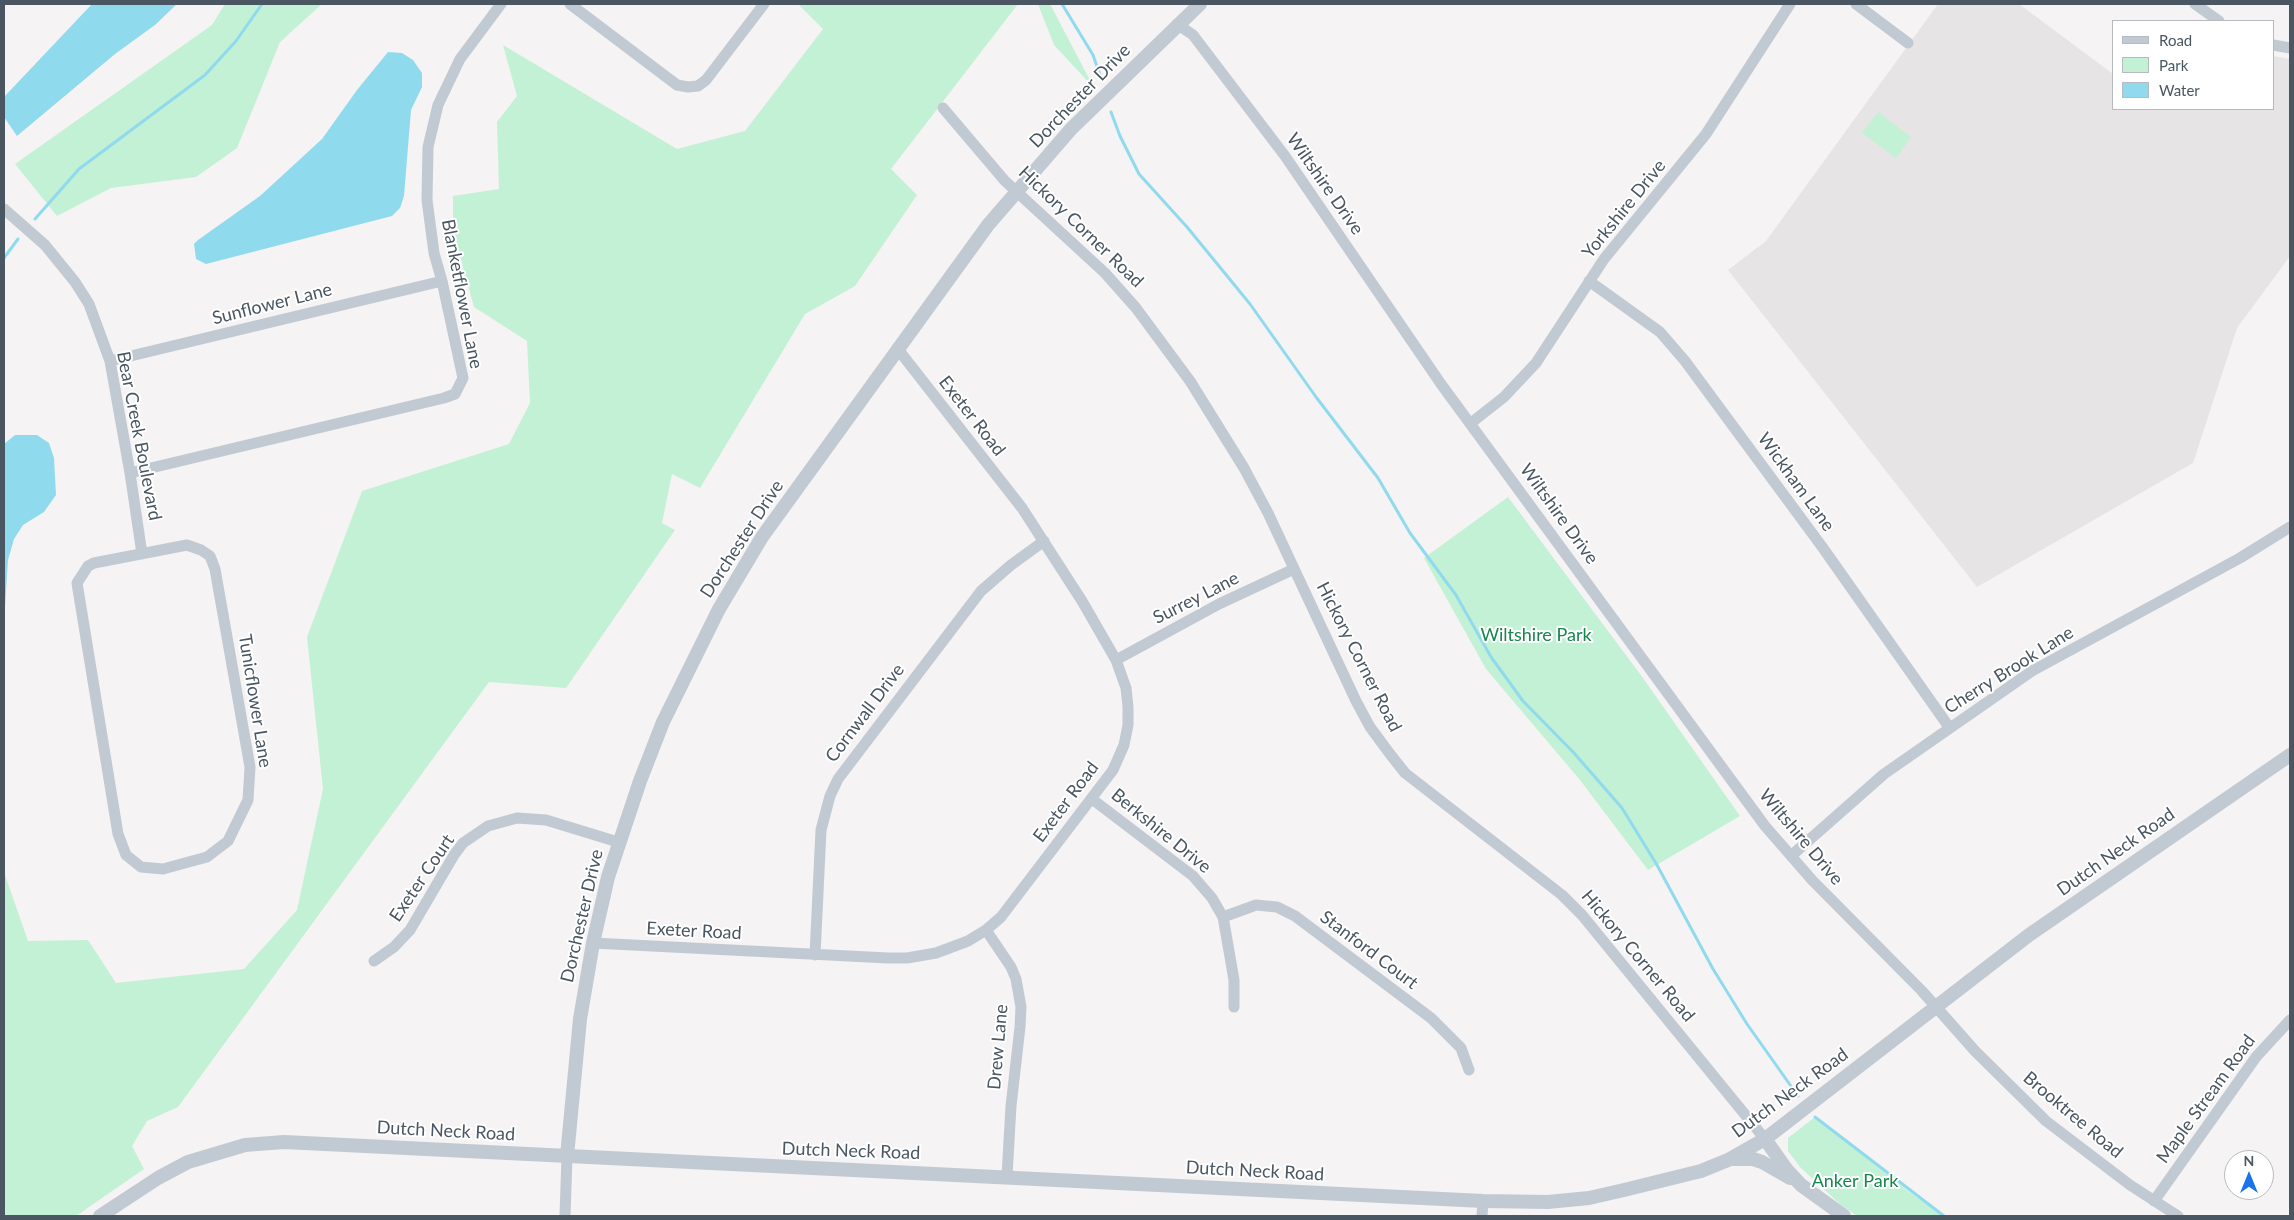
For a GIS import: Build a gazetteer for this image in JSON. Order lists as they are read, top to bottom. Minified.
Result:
{"streets":{"street":["Dorchester Drive","Wiltshire Drive","Yorkshire Drive","Hickory Corner Road","Blanketflower Lane","Sunflower Lane","Exeter Road","Bear Creek Boulevard","Wickham Lane","Surrey Lane","Cherry Brook Lane","Tunicflower Lane","Cornwall Drive","Berkshire Drive","Dutch Neck Road","Exeter Court","Stanford Court","Drew Lane","Maple Stream Road","Brooktree Road"]},"crossings":[["Dorchester Drive","Wiltshire Drive"],["Dorchester Drive","Hickory Corner Road"],["Dorchester Drive","Exeter Road"],["Dorchester Drive","Dutch Neck Road"],["Dorchester Drive","Exeter Court"],["Wiltshire Drive","Yorkshire Drive"],["Wiltshire Drive","Cherry Brook Lane"],["Wiltshire Drive","Dutch Neck Road"],["Wiltshire Drive","Brooktree Road"],["Yorkshire Drive","Wickham Lane"],["Hickory Corner Road","Surrey Lane"],["Hickory Corner Road","Dutch Neck Road"],["Blanketflower Lane","Sunflower Lane"],["Blanketflower Lane","Bear Creek Boulevard"],["Sunflower Lane","Bear Creek Boulevard"],["Exeter Road","Surrey Lane"],["Exeter Road","Cornwall Drive"],["Exeter Road","Berkshire Drive"],["Exeter Road","Drew Lane"],["Bear Creek Boulevard","Tunicflower Lane"],["Wickham Lane","Cherry Brook Lane"],["Berkshire Drive","Stanford Court"],["Dutch Neck Road","Drew Lane"],["Dutch Neck Road","Brooktree Road"],["Maple Stream Road","Brooktree Road"]],"parks":["Wiltshire Park","Anker Park"],"legend":["Road","Park","Water"],"north":"top"}
